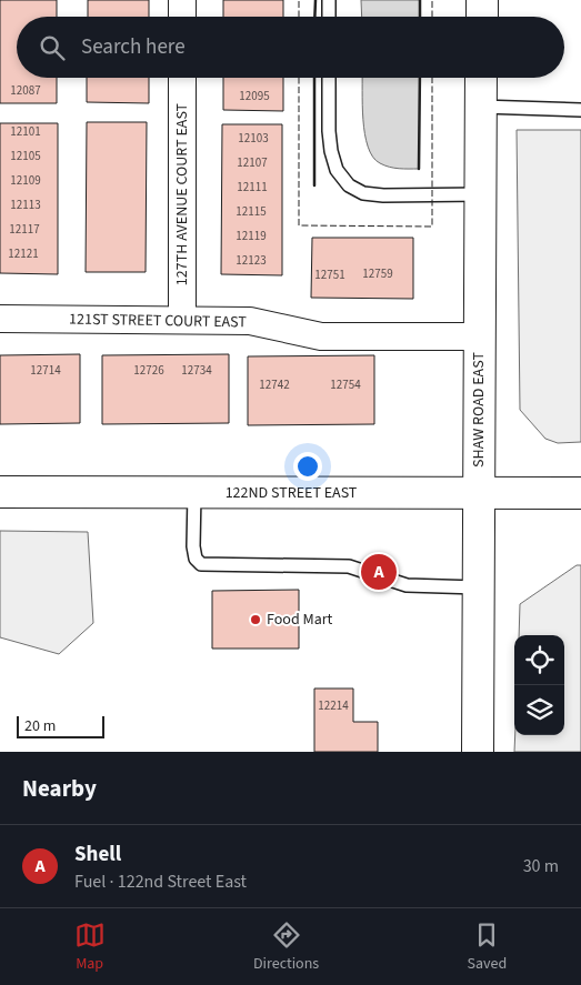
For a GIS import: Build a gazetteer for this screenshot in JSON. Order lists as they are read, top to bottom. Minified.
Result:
{"streets":{"main road":["SHAW ROAD EAST","122ND STREET EAST"],"street":["127TH AVENUE COURT EAST","121ST STREET COURT EAST"]},"crossings":[["127TH AVENUE COURT EAST","121ST STREET COURT EAST"],["121ST STREET COURT EAST","SHAW ROAD EAST"],["SHAW ROAD EAST","122ND STREET EAST"]],"places":["Food Mart"],"house_numbers":["12087","12095","12101","12103","12105","12107","12109","12111","12113","12115","12117","12119","12121","12123","12759","12751","12714","12726","12734","12742","12754","12214"],"scale_bar":"20 m","page":{"search":"Search here","pins":"A","scale":"20 m","heading":"Nearby","list":[{"mark":"A","name":"Shell","note":"Fuel · 122nd Street East","value":"30 m"}],"nav":["Map","Directions","Saved"]}}
